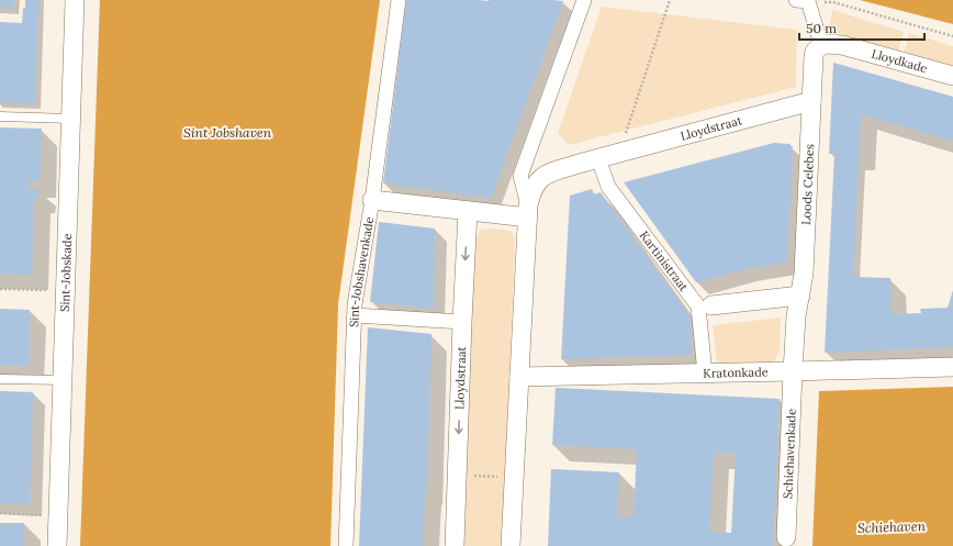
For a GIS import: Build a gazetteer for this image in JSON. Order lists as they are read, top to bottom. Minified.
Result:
{"streets":{"street":["Lloydkade","Lloydstraat","Loods Celebes","Kartinistraat","Sint-Jobskade","Sint-Jobshavenkade","Kratonkade","Schiehavenkade"]},"crossings":[["Lloydkade","Loods Celebes"],["Lloydstraat","Loods Celebes"],["Lloydstraat","Kartinistraat"],["Lloydstraat","Kratonkade"],["Loods Celebes","Kratonkade"],["Loods Celebes","Schiehavenkade"],["Kartinistraat","Kratonkade"],["Kratonkade","Schiehavenkade"]],"water":["Sint Jobshaven","Schiehaven"],"scale_bar":"50 m"}
